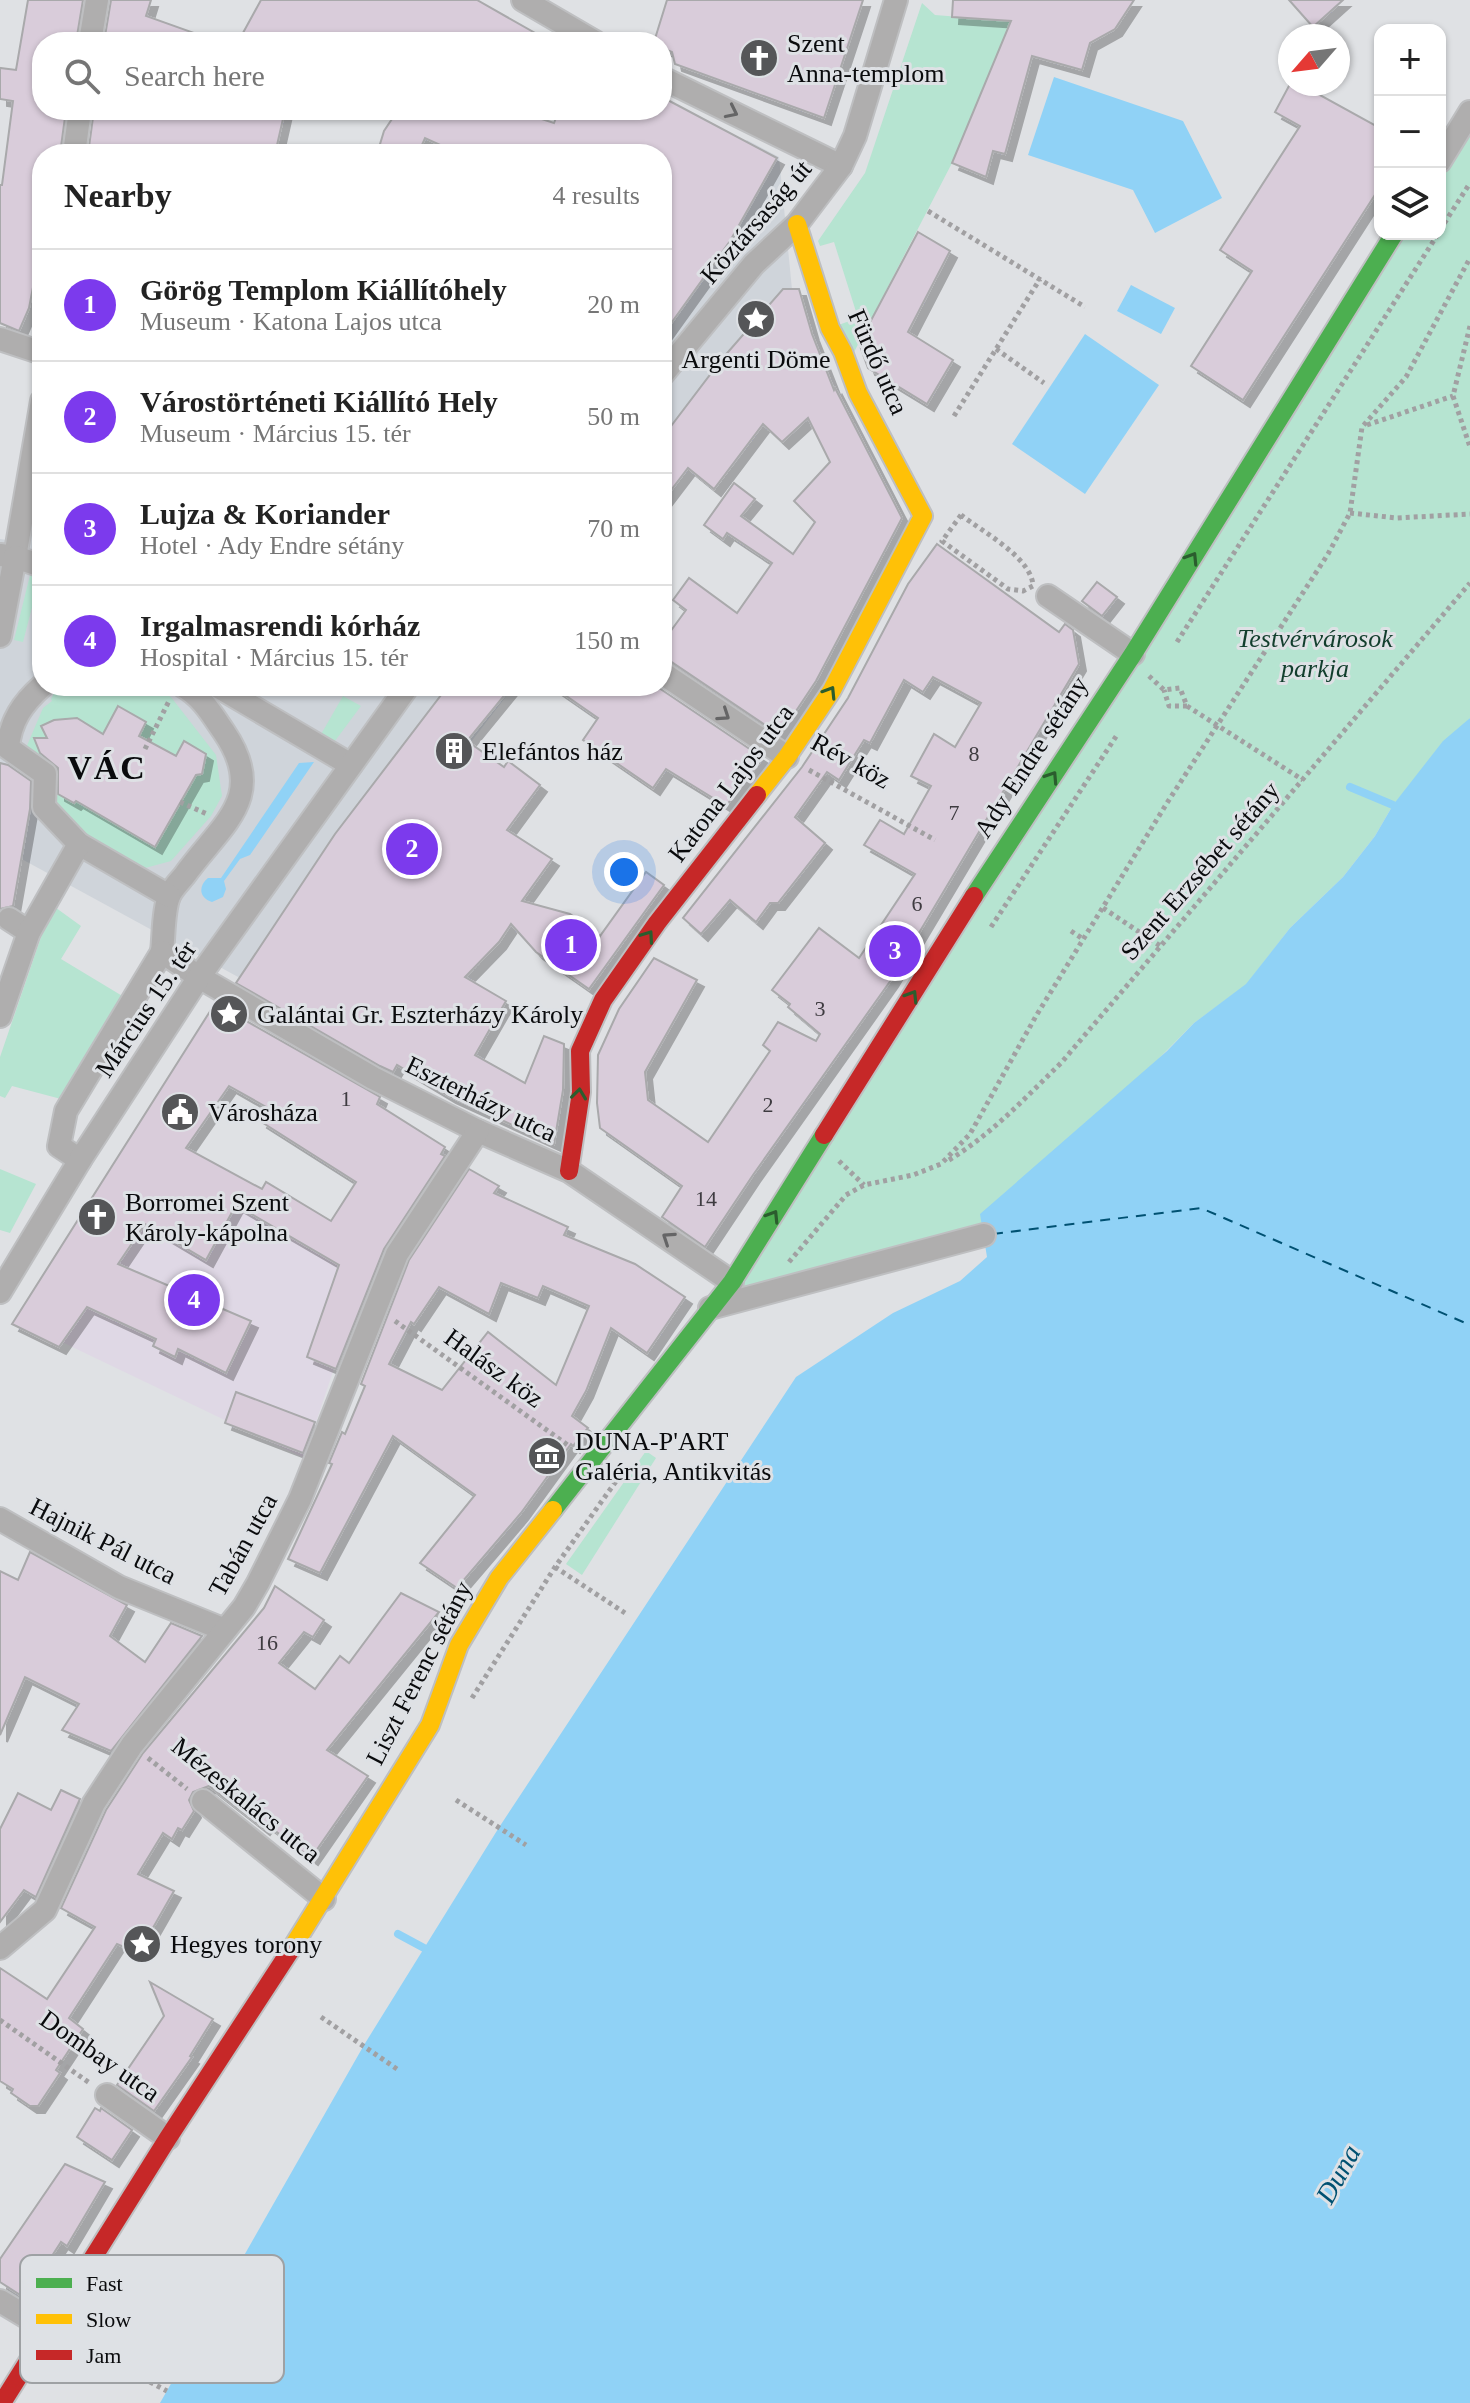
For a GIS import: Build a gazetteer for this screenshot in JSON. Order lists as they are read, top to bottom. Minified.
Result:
{"streets":{"street":["Köztársaság út","Fürdő utca","Ady Endre sétány","Rév köz","Katona Lajos utca","Március 15. tér","Eszterházy utca","Hajnik Pál utca","Tabán utca","Liszt Ferenc sétány","Mézeskalács utca","Dombay utca"],"path":["Szent Erzsébet sétány","Halász köz"]},"crossings":[["Köztársaság út","Fürdő utca"],["Fürdő utca","Katona Lajos utca"],["Ady Endre sétány","Eszterházy utca"],["Ady Endre sétány","Liszt Ferenc sétány"],["Rév köz","Katona Lajos utca"],["Katona Lajos utca","Eszterházy utca"],["Március 15. tér","Eszterházy utca"],["Eszterházy utca","Tabán utca"],["Halász köz","Tabán utca"],["Halász köz","Liszt Ferenc sétány"],["Hajnik Pál utca","Tabán utca"],["Tabán utca","Mézeskalács utca"],["Liszt Ferenc sétány","Mézeskalács utca"],["Liszt Ferenc sétány","Dombay utca"]],"one_way":["Ady Endre sétány","Rév köz","Katona Lajos utca"],"districts":["VÁC"],"water":["Duna"],"parks":["Testvérvárosok parkja"],"places":{"church":["Szent Anna-templom","Borromei Szent Károly-kápolna"],"place":["Argenti Döme","Galántai Gr. Eszterházy Károly","Hegyes torony"],"building":["Elefántos ház"],"public building":["Városháza"],"museum":["DUNA-P'ART Galéria, Antikvitás"]},"house_numbers":["8","7","6","3","1","2","14","16"],"legend":["Fast","Slow","Jam"],"north":"bottom left","page":{"map_buttons":["+","−"],"search":"Search here","heading":["Nearby","4 results"],"list":[{"mark":"1","name":"Görög Templom Kiállítóhely","note":"Museum · Katona Lajos utca","value":"20 m"},{"mark":"2","name":"Várostörténeti Kiállító Hely","note":"Museum · Március 15. tér","value":"50 m"},{"mark":"3","name":"Lujza & Koriander","note":"Hotel · Ady Endre sétány","value":"70 m"},{"mark":"4","name":"Irgalmasrendi kórház","note":"Hospital · Március 15. tér","value":"150 m"}],"pins":["2","1","3","4"]}}
